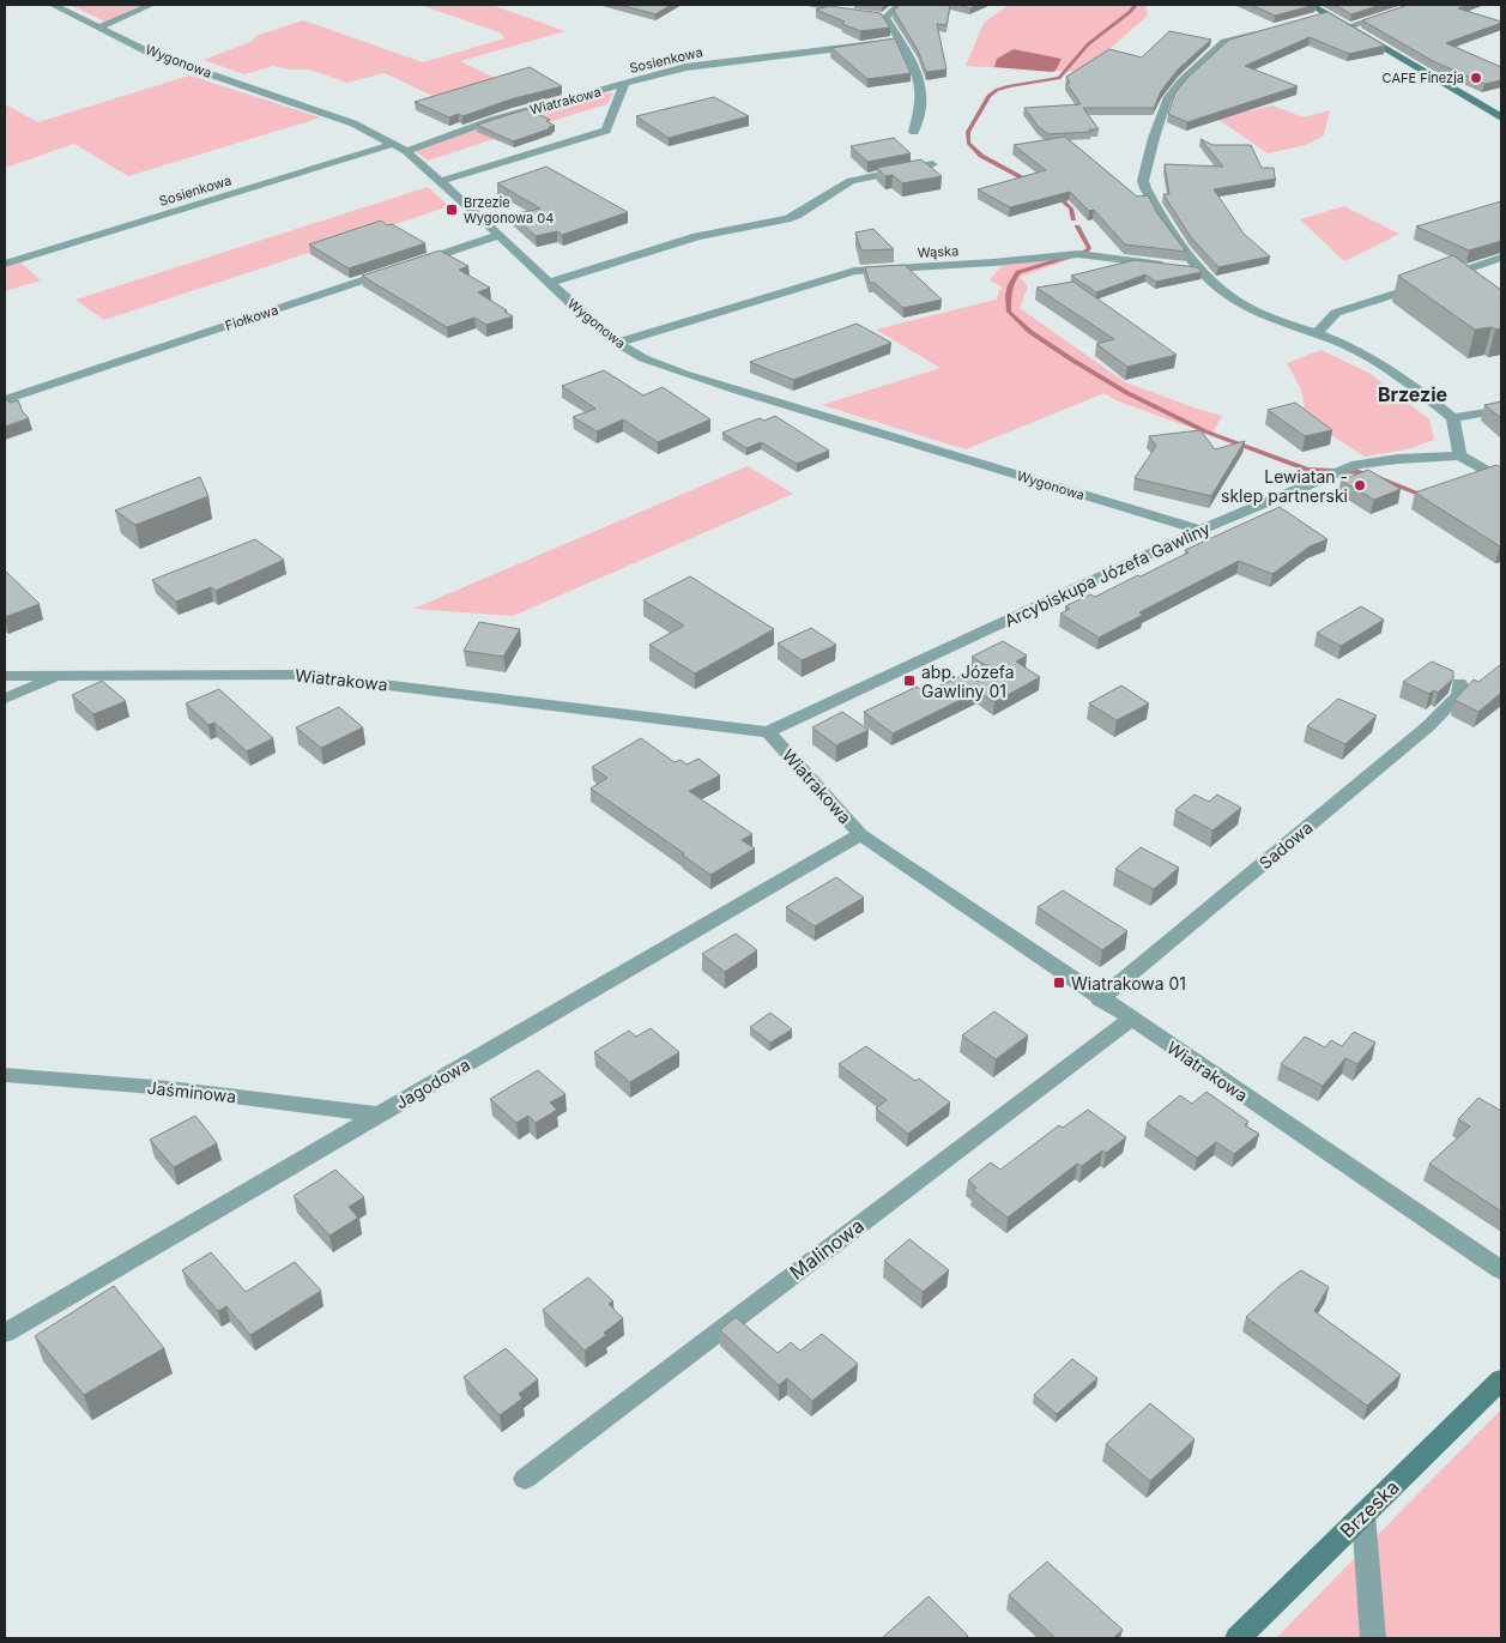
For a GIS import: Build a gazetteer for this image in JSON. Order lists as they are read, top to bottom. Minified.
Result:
{"streets":{"street":["Sosienkowa","Wygonowa","Wiatrakowa","Wąska","Fiołkowa","Arcybiskupa Józefa Gawliny","Sadowa","Jagodowa","Jaśminowa","Malinowa","Brzeska"]},"crossings":[["Sosienkowa","Wygonowa"],["Sosienkowa","Wiatrakowa"],["Wygonowa","Wiatrakowa"],["Wygonowa","Wąska"],["Wygonowa","Fiołkowa"],["Wygonowa","Arcybiskupa Józefa Gawliny"],["Wiatrakowa","Arcybiskupa Józefa Gawliny"],["Wiatrakowa","Sadowa"],["Wiatrakowa","Jagodowa"],["Wiatrakowa","Malinowa"],["Jagodowa","Jaśminowa"]],"districts":["Brzezie"],"places":{"other":["CAFE Finezja","Lewiatan - sklep partnerski"],"transit":["Brzezie Wygonowa 04","abp. Józefa Gawliny 01","Wiatrakowa 01"]}}
